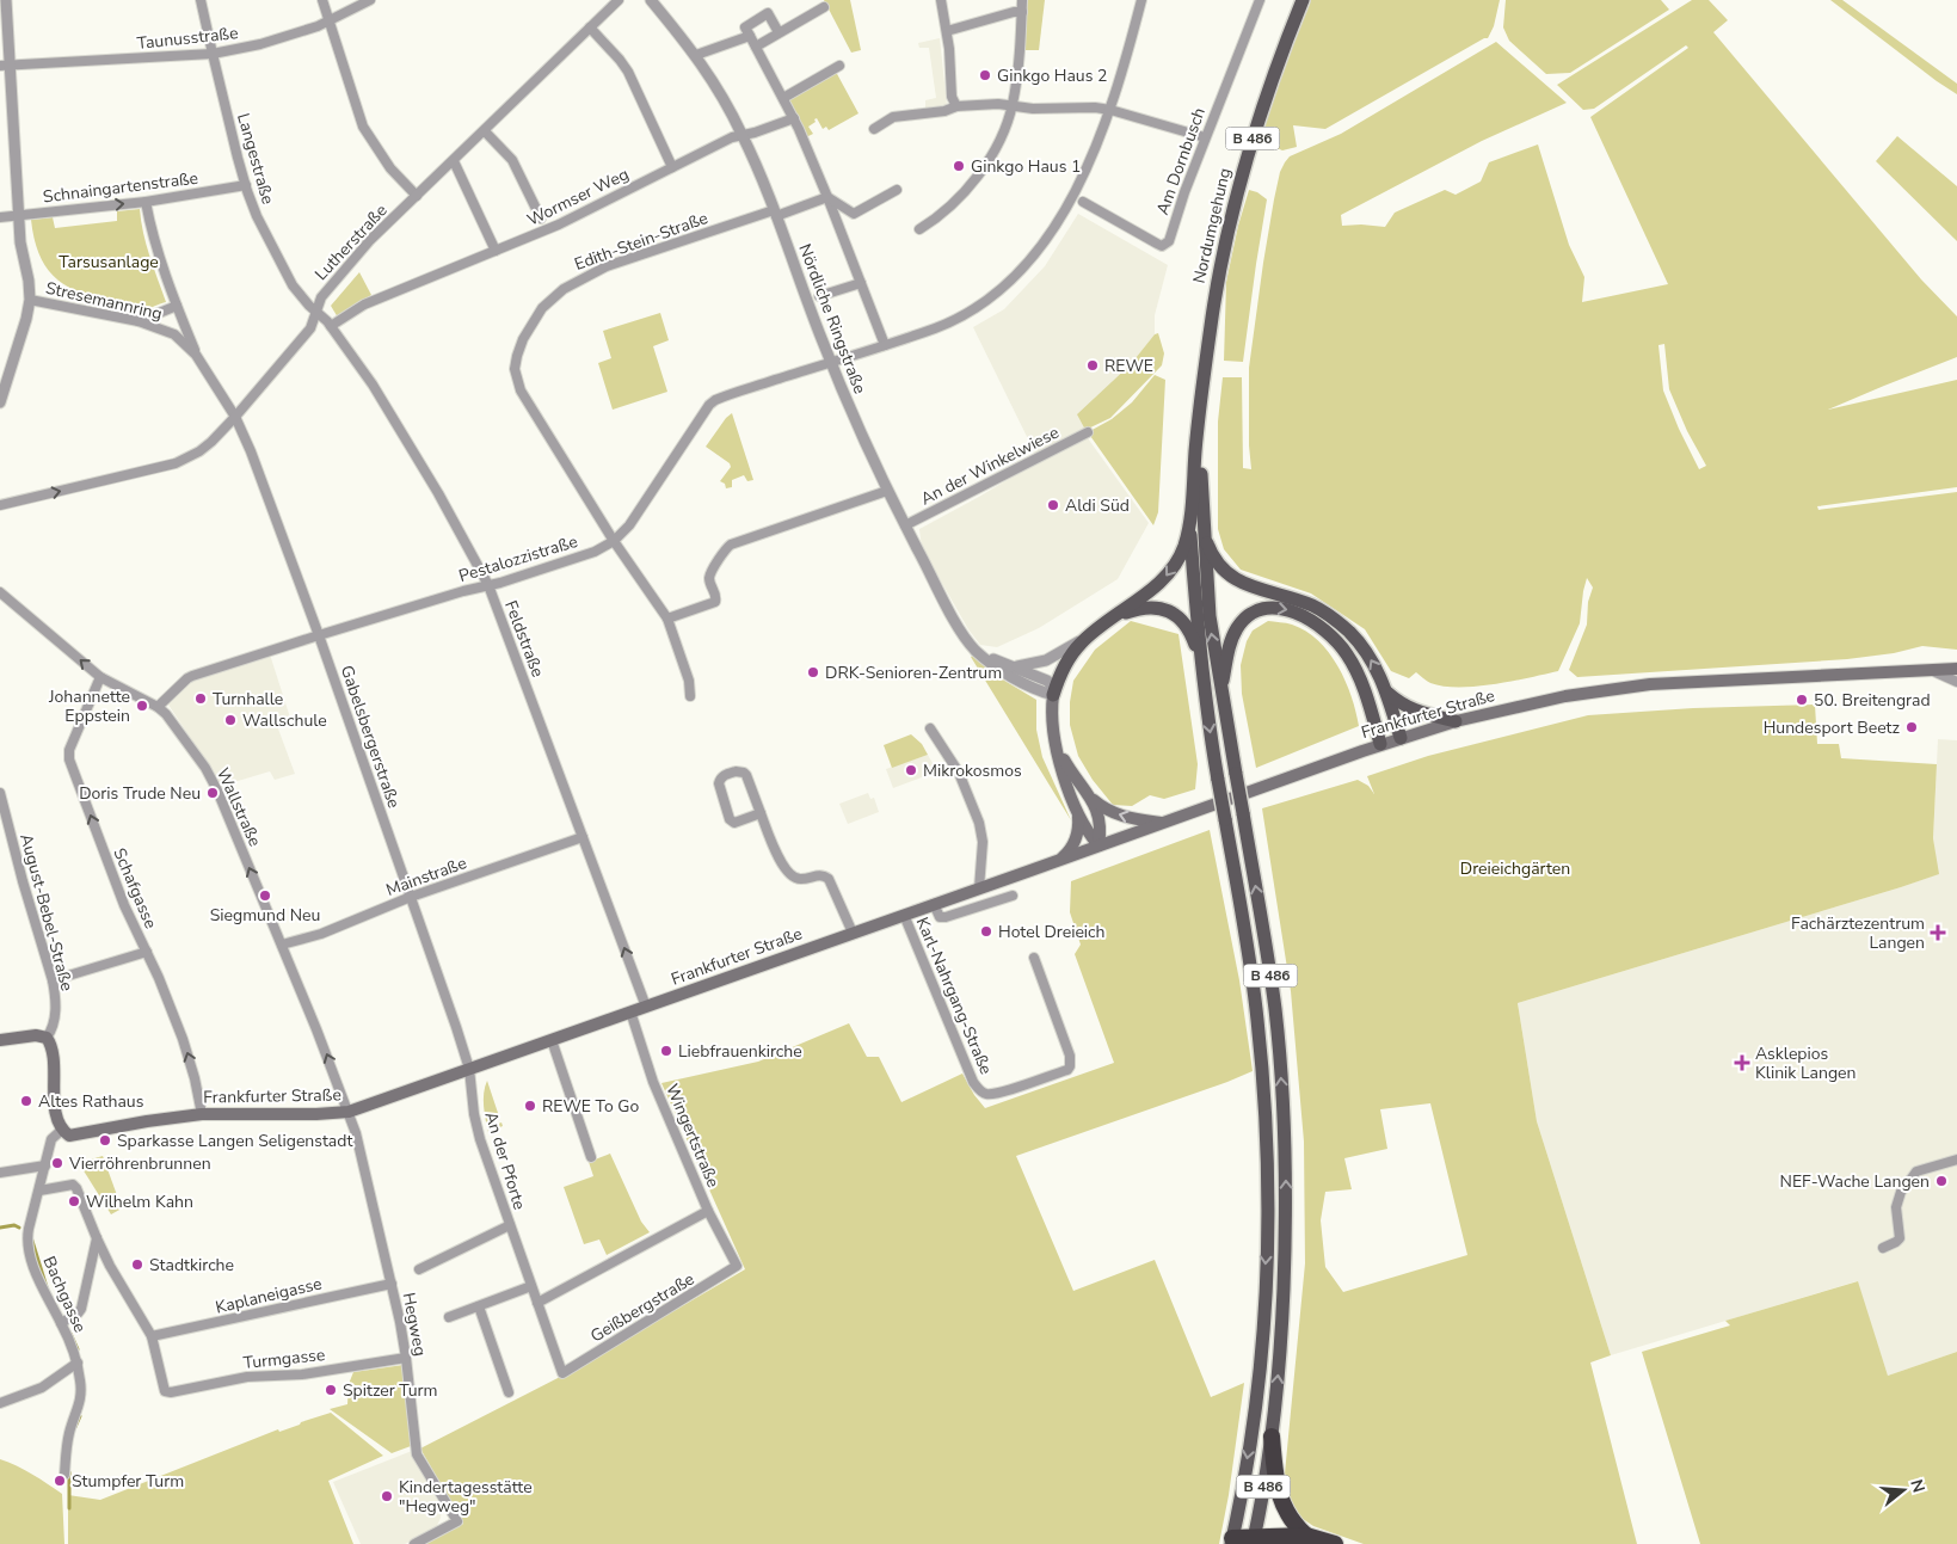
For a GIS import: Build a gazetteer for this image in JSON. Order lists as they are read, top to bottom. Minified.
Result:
{"streets":{"main road":["B 486","Nordumgehung","Frankfurter Straße"],"street":["Taunusstraße","Langestraße","Am Dornbusch","Schnaingartenstraße","Wormser Weg","Edith-Stein-Straße","Lutherstraße","Stresemannring","Nördliche Ringstraße","An der Winkelwiese","Pestalozzistraße","Feldstraße","Gabelsbergerstraße","Wallstraße","Mainstraße","Schafgasse","August-Bebel-Straße","Karl-Nahrgang-Straße","Wingertstraße","An der Pforte","Bachgasse","Kaplaneigasse","Geißbergstraße","Hegweg","Turmgasse"]},"crossings":[["Taunusstraße","Langestraße"],["B 486","Nordumgehung"],["B 486","Nördliche Ringstraße"],["B 486","Frankfurter Straße"],["Langestraße","Schnaingartenstraße"],["Langestraße","Lutherstraße"],["Langestraße","Feldstraße"],["Wormser Weg","Nördliche Ringstraße"],["Wormser Weg","Feldstraße"],["Edith-Stein-Straße","Nördliche Ringstraße"],["Edith-Stein-Straße","Pestalozzistraße"],["Lutherstraße","Stresemannring"],["Lutherstraße","Feldstraße"],["Lutherstraße","Gabelsbergerstraße"],["Stresemannring","Gabelsbergerstraße"],["Nördliche Ringstraße","An der Winkelwiese"],["Nördliche Ringstraße","Pestalozzistraße"],["Pestalozzistraße","Feldstraße"],["Pestalozzistraße","Gabelsbergerstraße"],["Pestalozzistraße","Wallstraße"],["Feldstraße","Frankfurter Straße"],["Feldstraße","Mainstraße"],["Frankfurter Straße","Gabelsbergerstraße"],["Frankfurter Straße","Wallstraße"],["Frankfurter Straße","Schafgasse"],["Frankfurter Straße","Karl-Nahrgang-Straße"],["Frankfurter Straße","Wingertstraße"],["Frankfurter Straße","An der Pforte"],["Frankfurter Straße","Bachgasse"],["Frankfurter Straße","Hegweg"],["Gabelsbergerstraße","Mainstraße"],["Gabelsbergerstraße","An der Pforte"],["Wallstraße","Mainstraße"],["Wallstraße","Schafgasse"],["Wallstraße","Hegweg"],["Wingertstraße","Geißbergstraße"],["An der Pforte","Geißbergstraße"],["Kaplaneigasse","Hegweg"],["Kaplaneigasse","Turmgasse"],["Hegweg","Turmgasse"]],"one_way":["Schnaingartenstraße","Wallstraße","Schafgasse"],"parks":["Tarsusanlage","Dreieichgärten"],"places":{"other":["Ginkgo Haus 2","Ginkgo Haus 1","REWE","Aldi Süd","DRK-Senioren-Zentrum","Turnhalle","50. Breitengrad","Johannette Eppstein","Wallschule","Hundesport Beetz","Mikrokosmos","Doris Trude Neu","Siegmund Neu","Hotel Dreieich","Liebfrauenkirche","Altes Rathaus","REWE To Go","Sparkasse Langen Seligenstadt","Vierröhrenbrunnen","NEF-Wache Langen","Wilhelm Kahn","Stadtkirche","Spitzer Turm","Stumpfer Turm","Kindertagesstätte \"Hegweg\""],"health":["Fachärztezentrum Langen","Asklepios Klinik Langen"]},"north":"right"}
